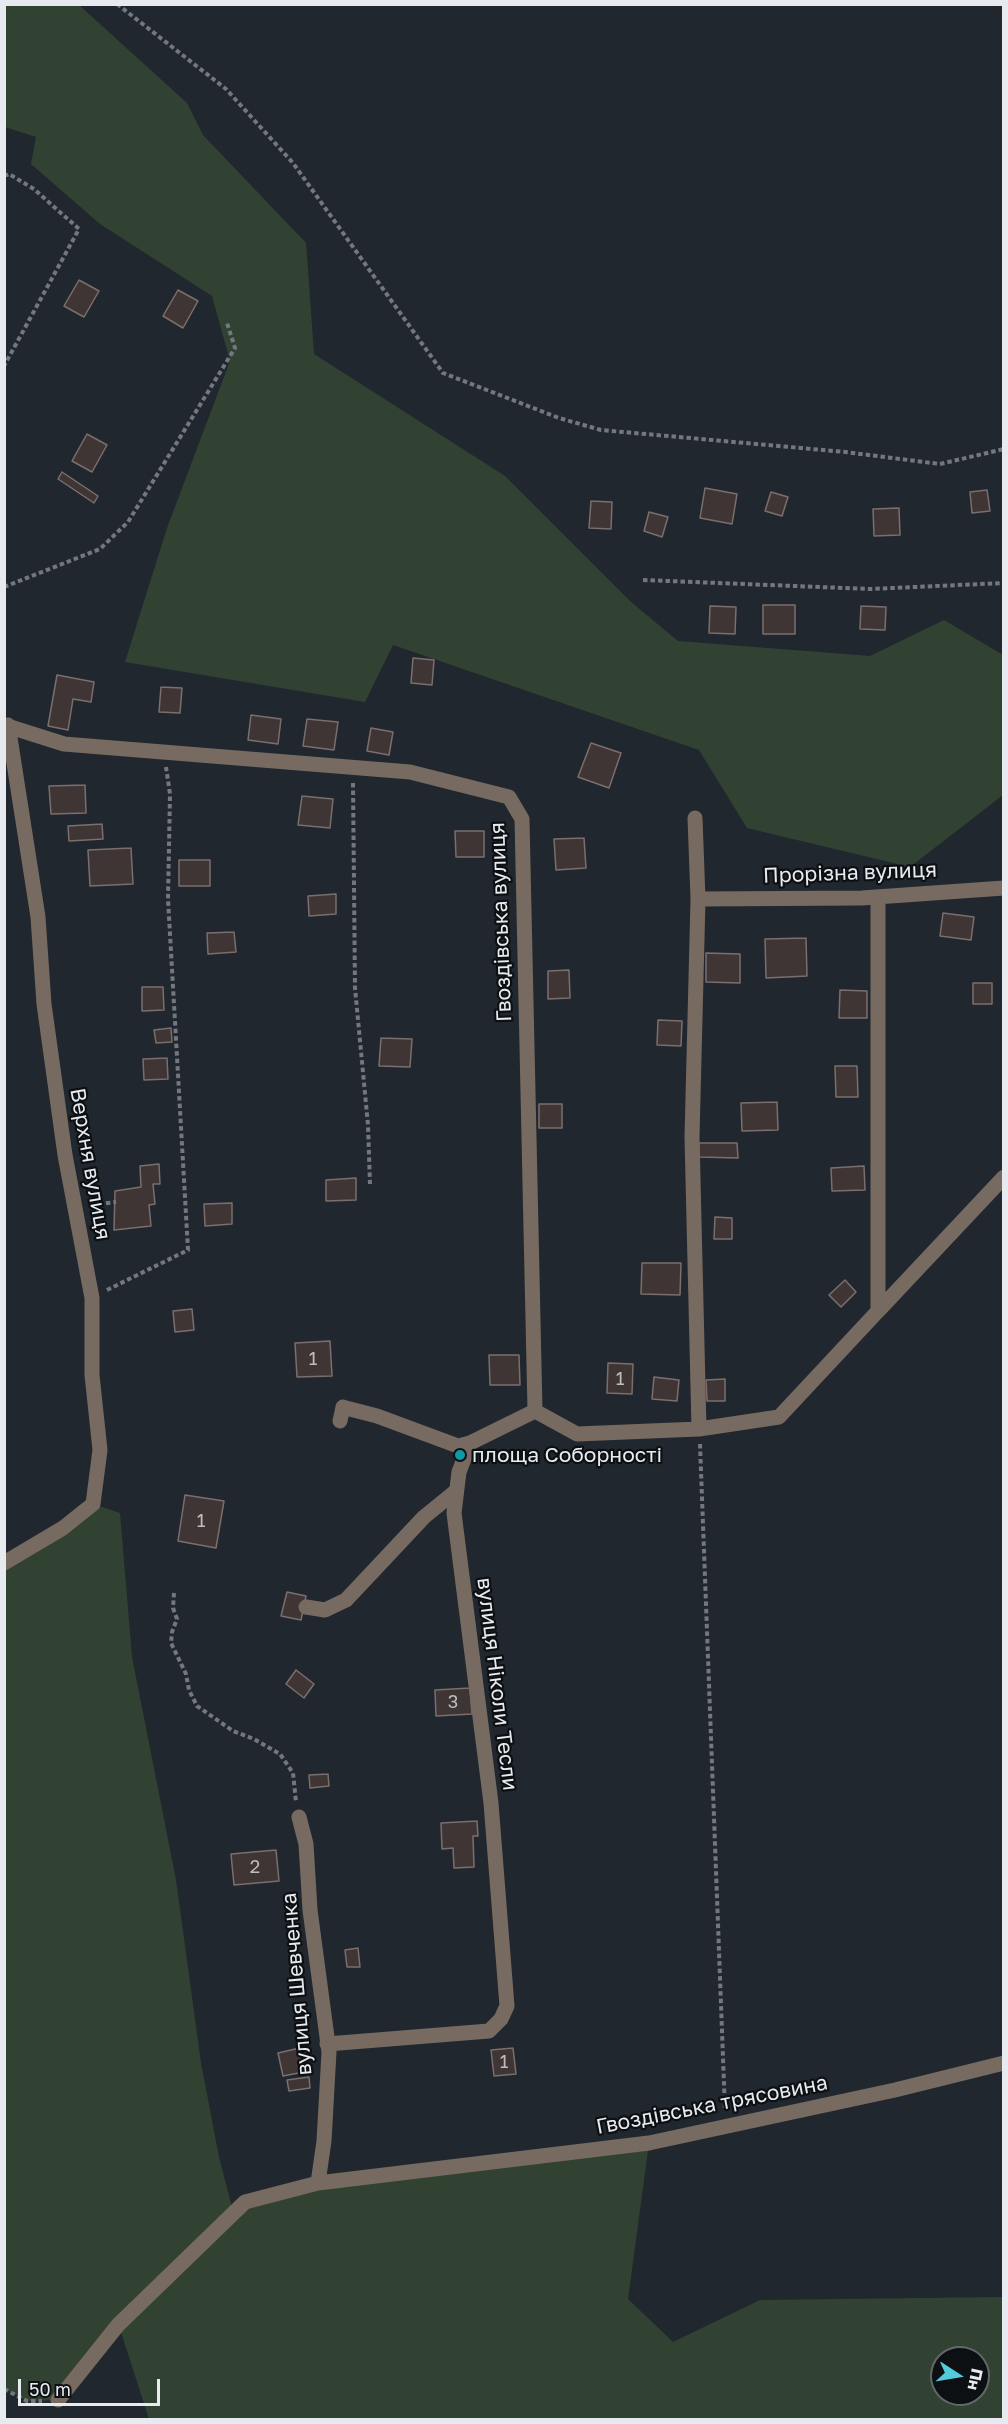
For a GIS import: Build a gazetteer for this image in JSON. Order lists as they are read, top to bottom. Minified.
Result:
{"streets":{"street":["Прорізна вулиця","Гвоздівська вулиця","Верхня вулиця","вулиця Ніколи Тесли","вулиця Шевченка","Гвоздівська трясовина"]},"crossings":[["Гвоздівська вулиця","Верхня вулиця"],["вулиця Ніколи Тесли","вулиця Шевченка"],["вулиця Шевченка","Гвоздівська трясовина"]],"places":["площа Соборності"],"house_numbers":["1","1","1","3","2","1"],"scale_bar":"50 m","north":"right"}
